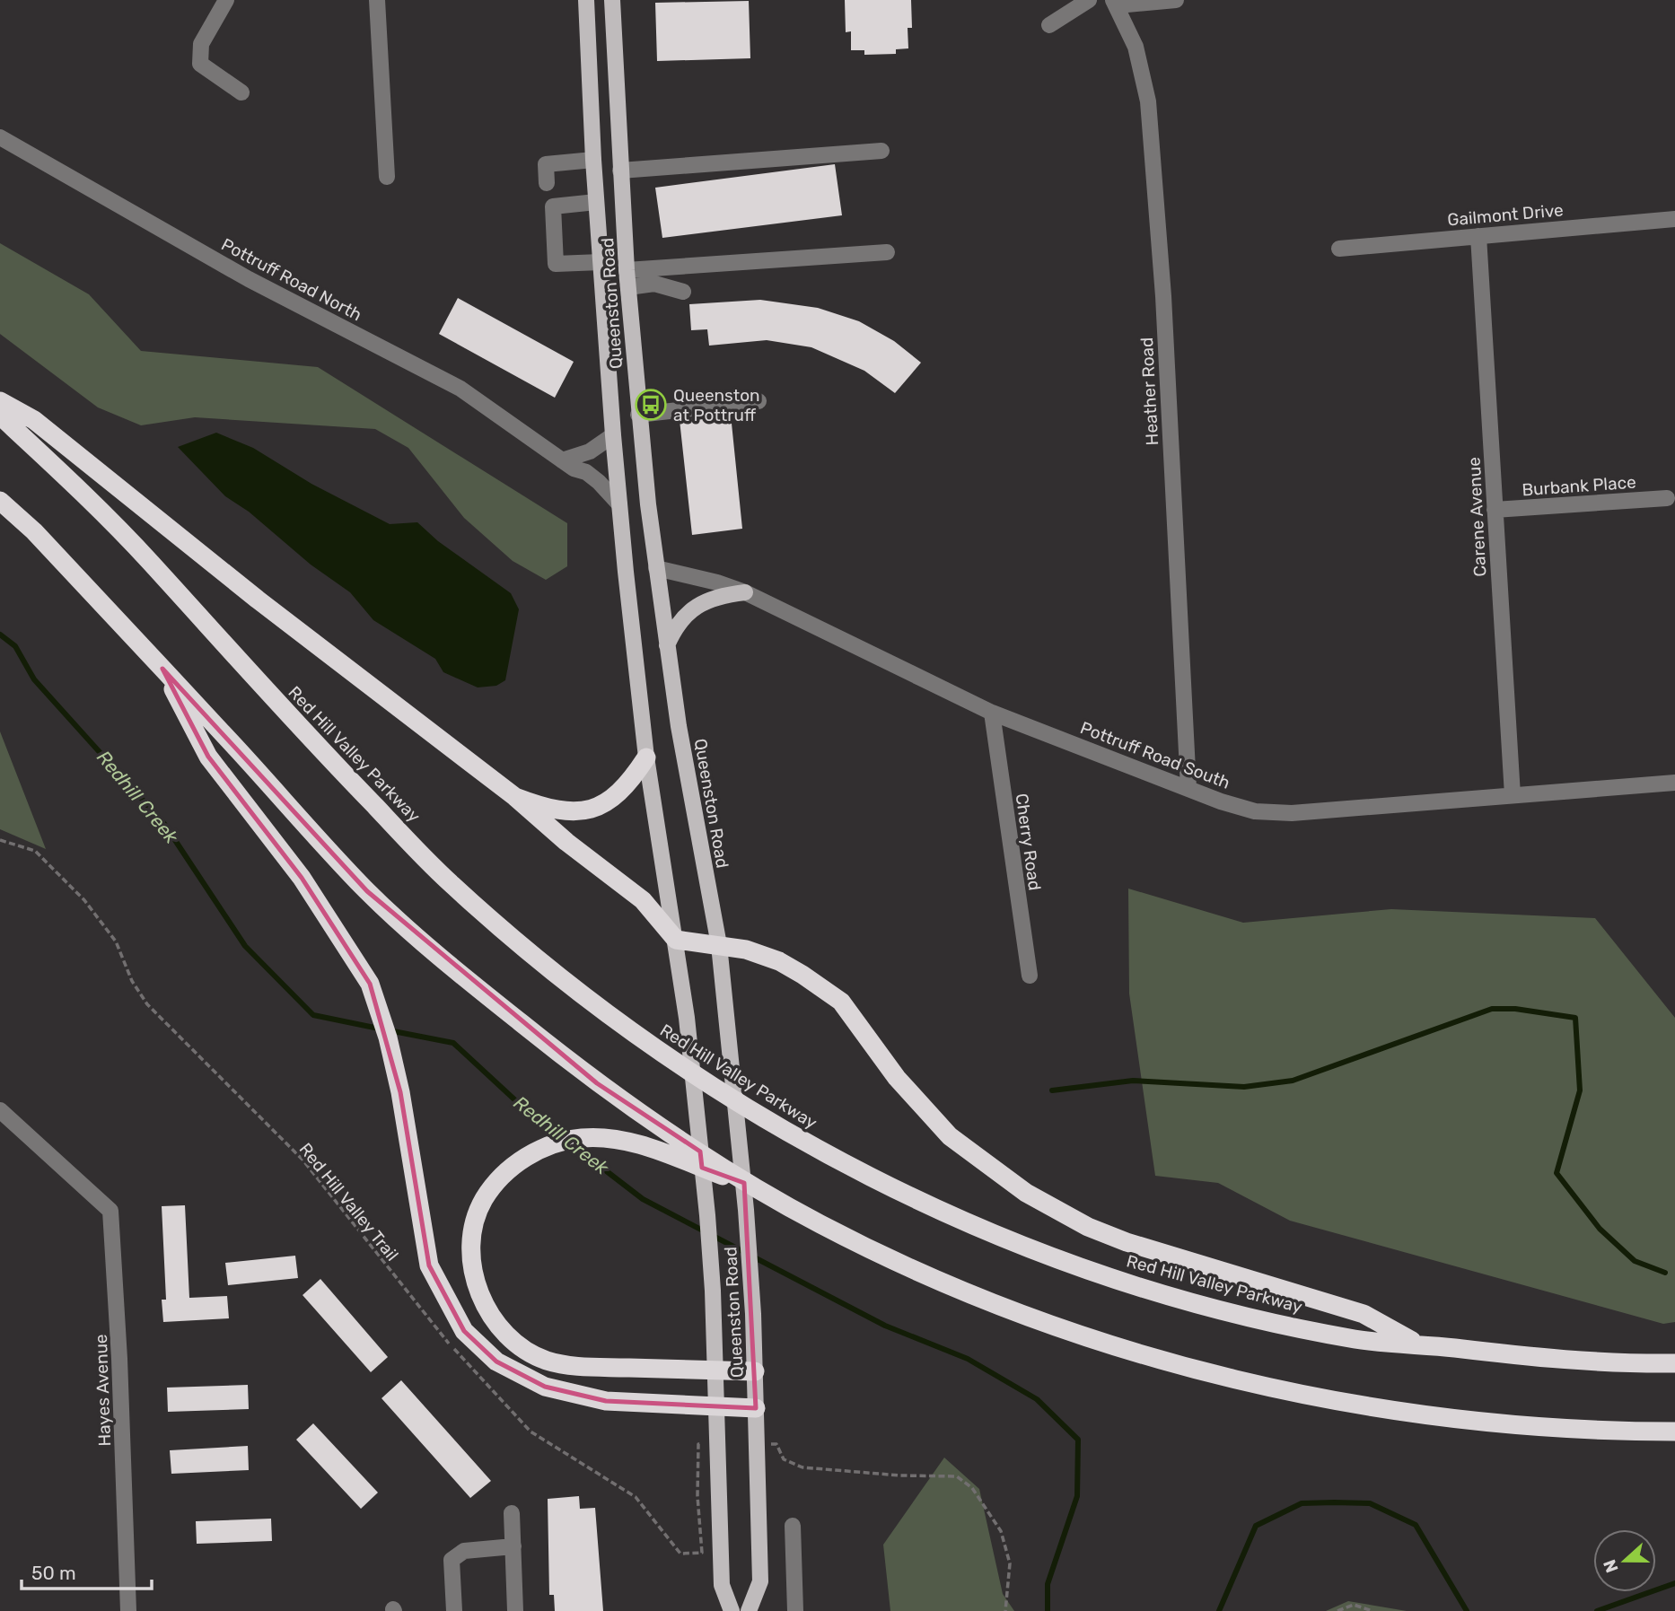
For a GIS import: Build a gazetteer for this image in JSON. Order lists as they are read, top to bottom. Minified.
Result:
{"streets":{"highway":["Red Hill Valley Parkway"],"main road":["Queenston Road"],"street":["Gailmont Drive","Pottruff Road North","Heather Road","Burbank Place","Carene Avenue","Pottruff Road South","Cherry Road","Hayes Avenue"],"path":["Red Hill Valley Trail"]},"crossings":[["Gailmont Drive","Carene Avenue"],["Pottruff Road North","Queenston Road"],["Queenston Road","Pottruff Road South"],["Heather Road","Pottruff Road South"],["Burbank Place","Carene Avenue"],["Carene Avenue","Pottruff Road South"],["Pottruff Road South","Cherry Road"]],"water":["Redhill Creek"],"places":{"bus stop":["Queenston at Pottruff"]},"scale_bar":"50 m","north":"left"}
